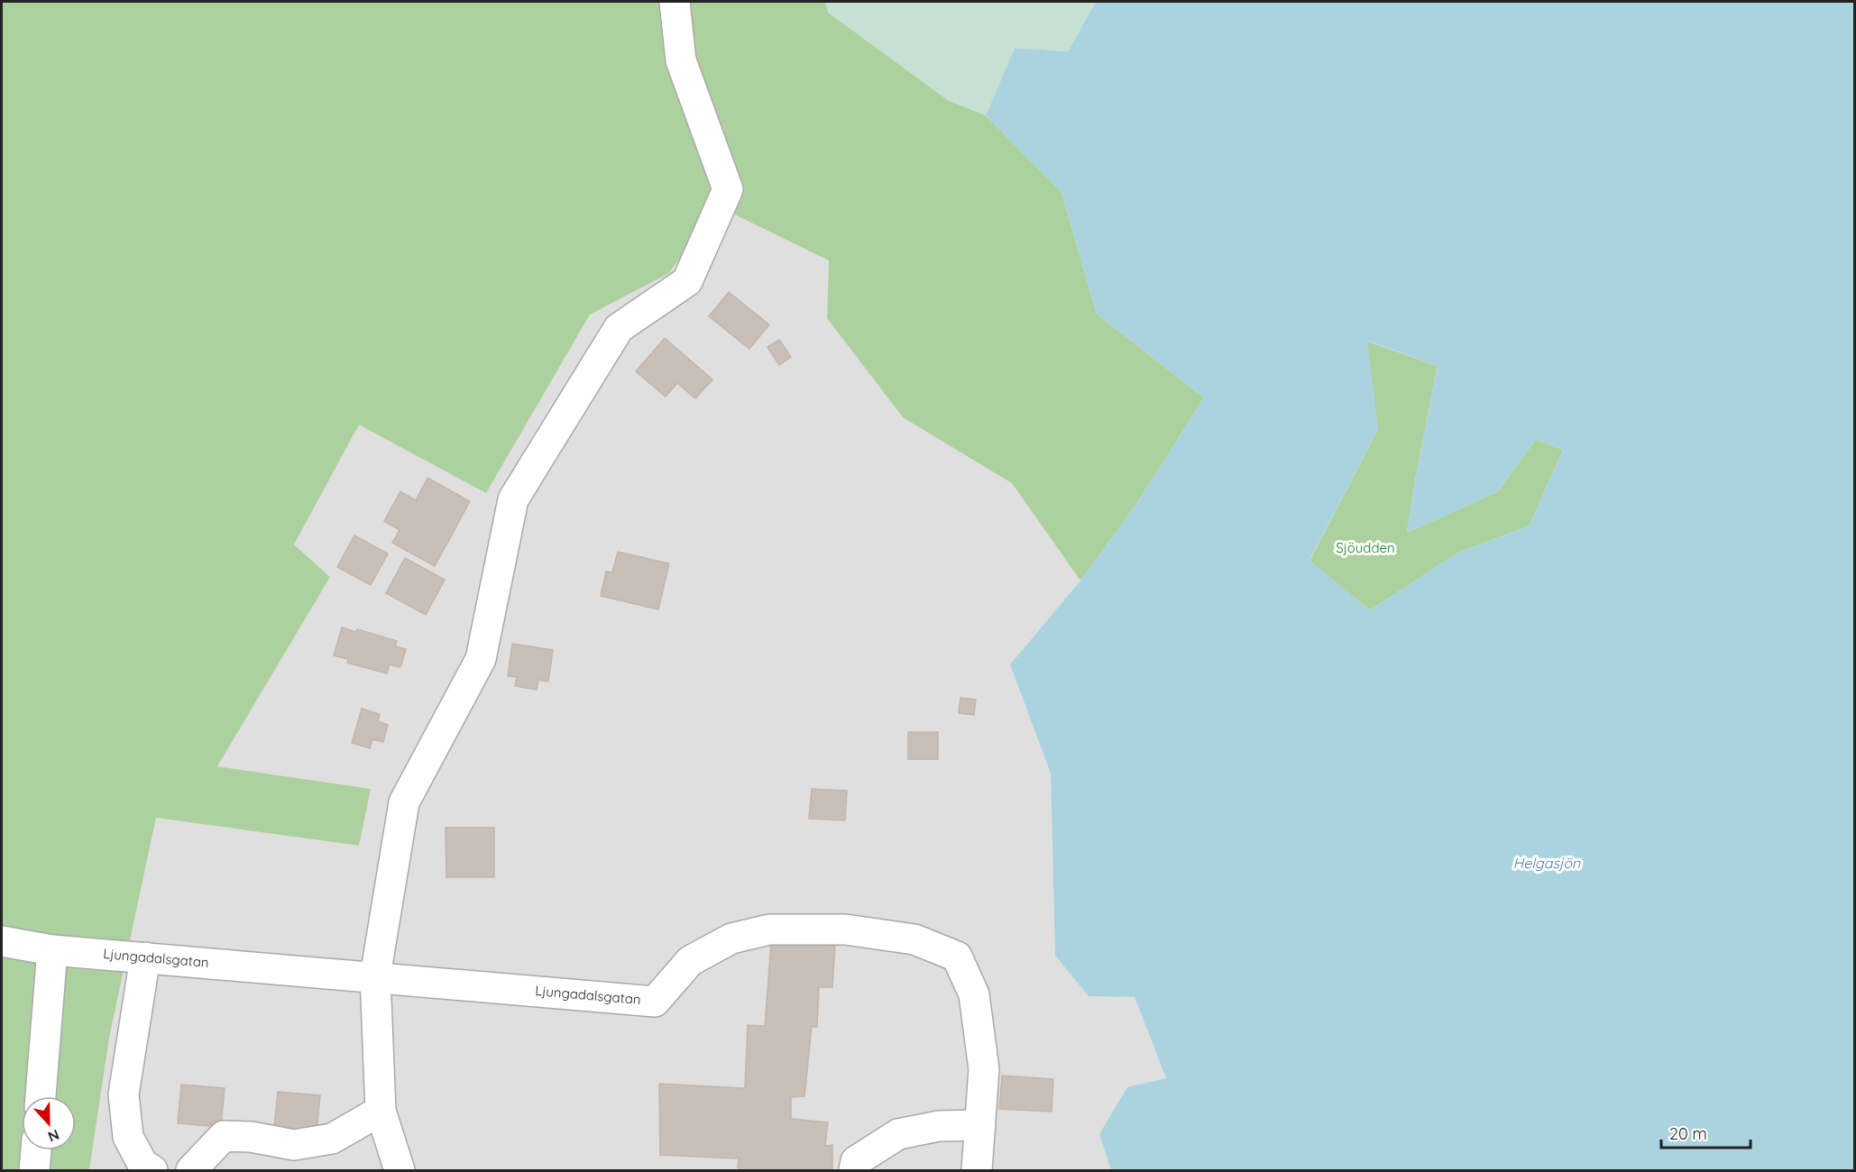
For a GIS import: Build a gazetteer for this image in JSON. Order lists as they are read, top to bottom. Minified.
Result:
{"streets":{"street":["Ljungadalsgatan"]},"water":["Helgasjön"],"parks":["Sjöudden"],"scale_bar":"20 m","north":"bottom"}
